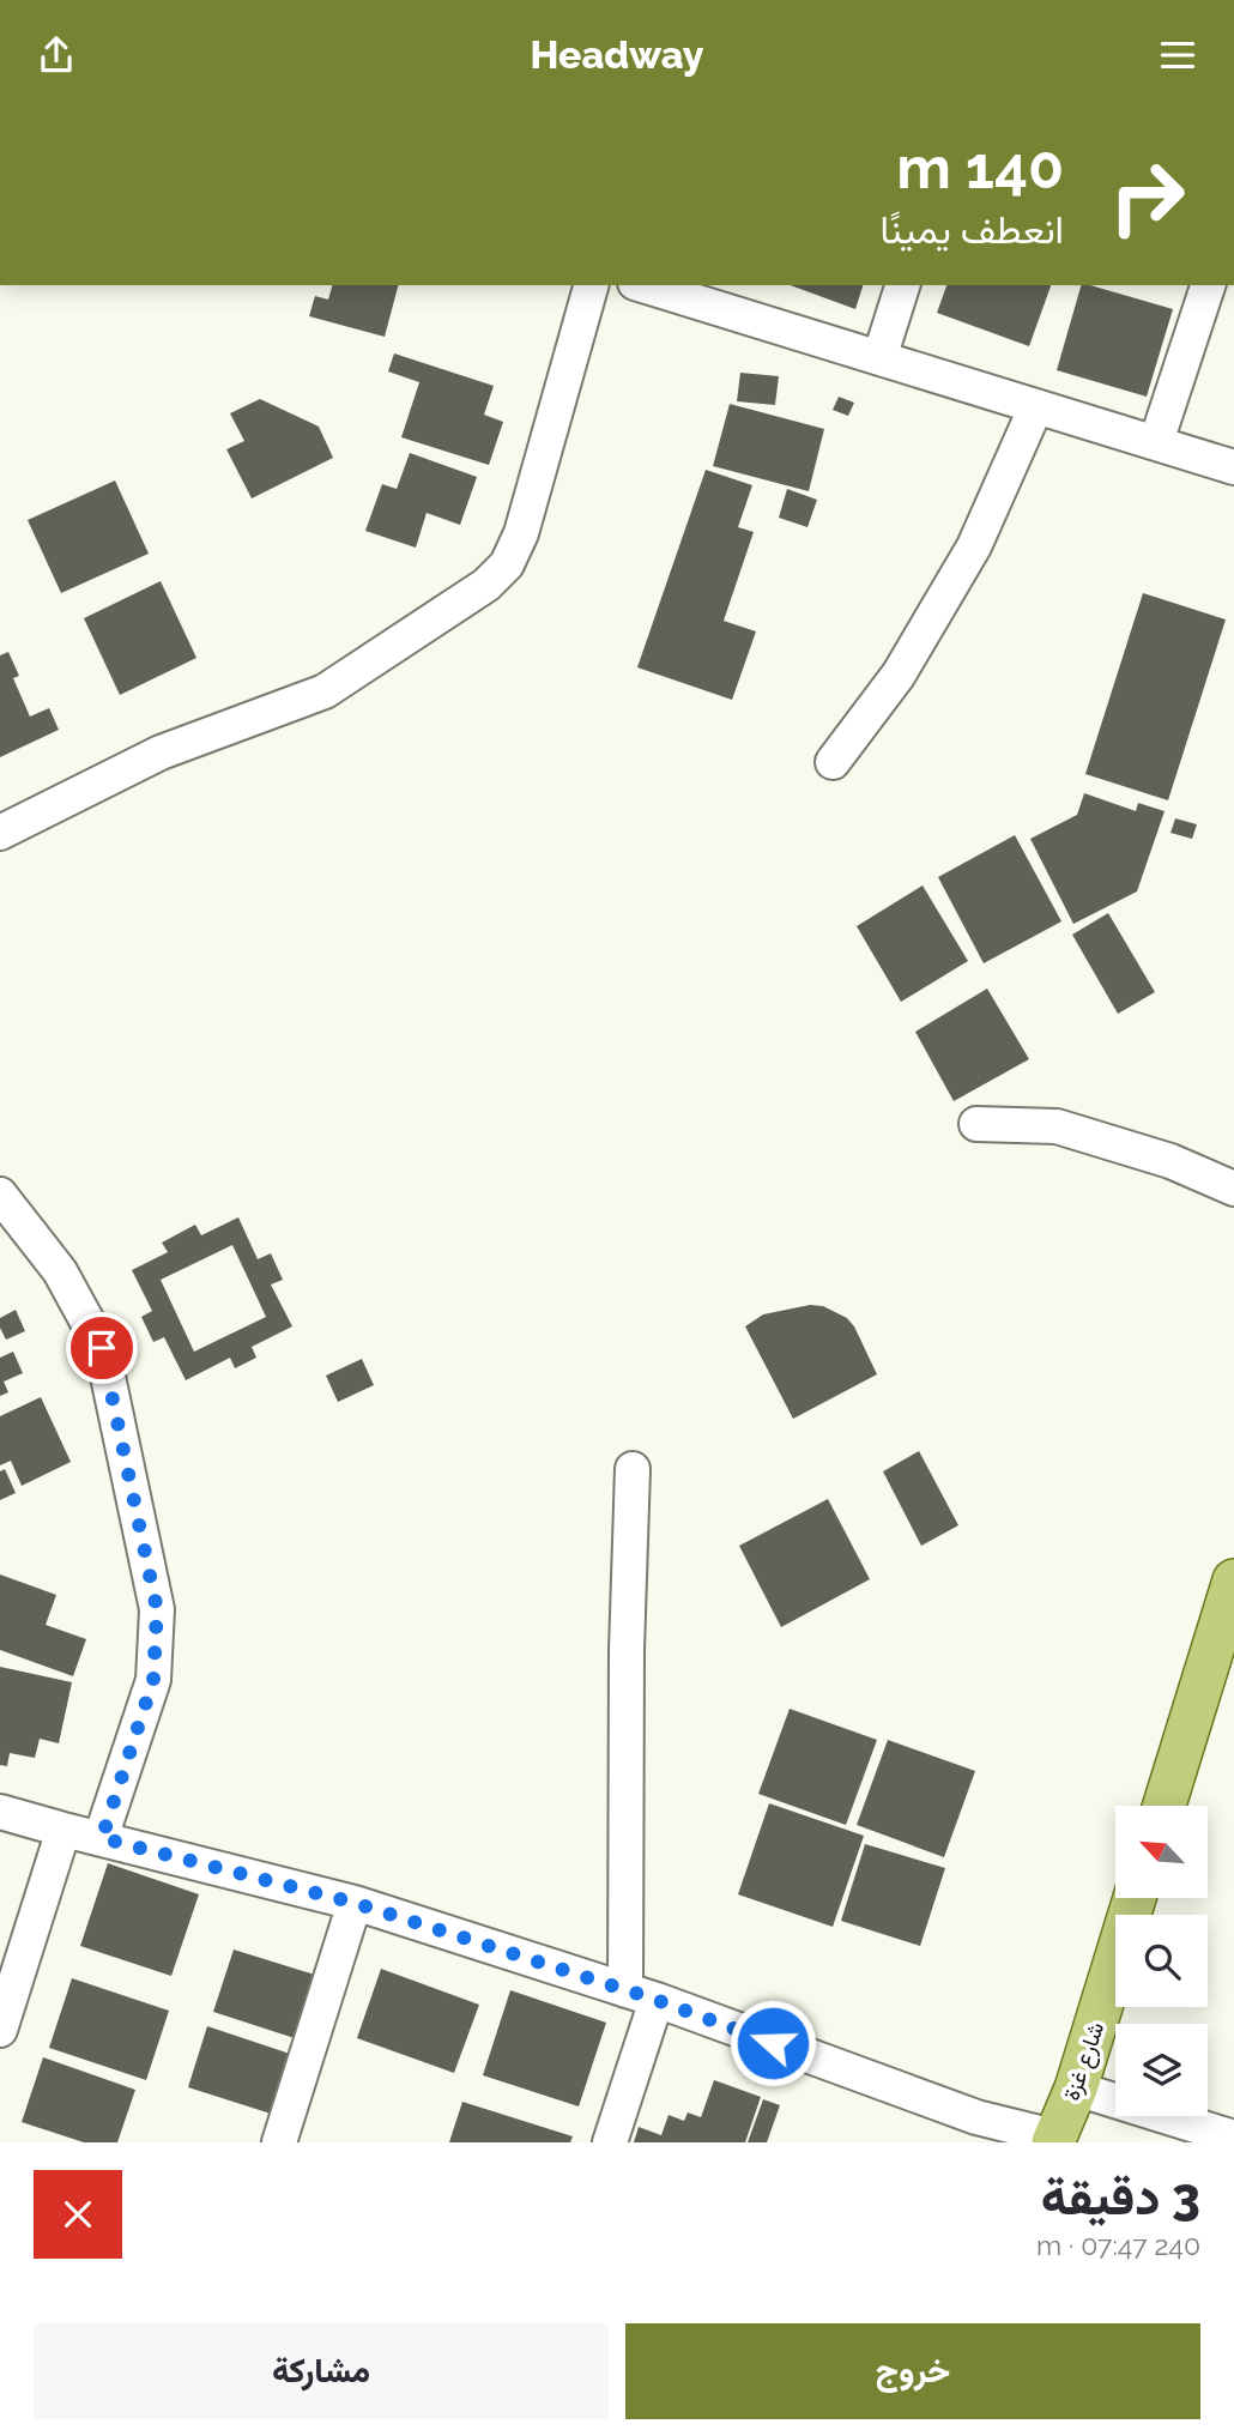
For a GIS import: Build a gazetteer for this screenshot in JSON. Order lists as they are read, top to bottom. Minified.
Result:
{"streets":{"main road":["شارع غزة"]},"north":"top left","page":{"header":"Headway","turn":["140 m","انعطف يمينًا"],"heading":["3 دقيقة","240 m · 07:47"],"buttons":["خروج","مشاركة"]}}
